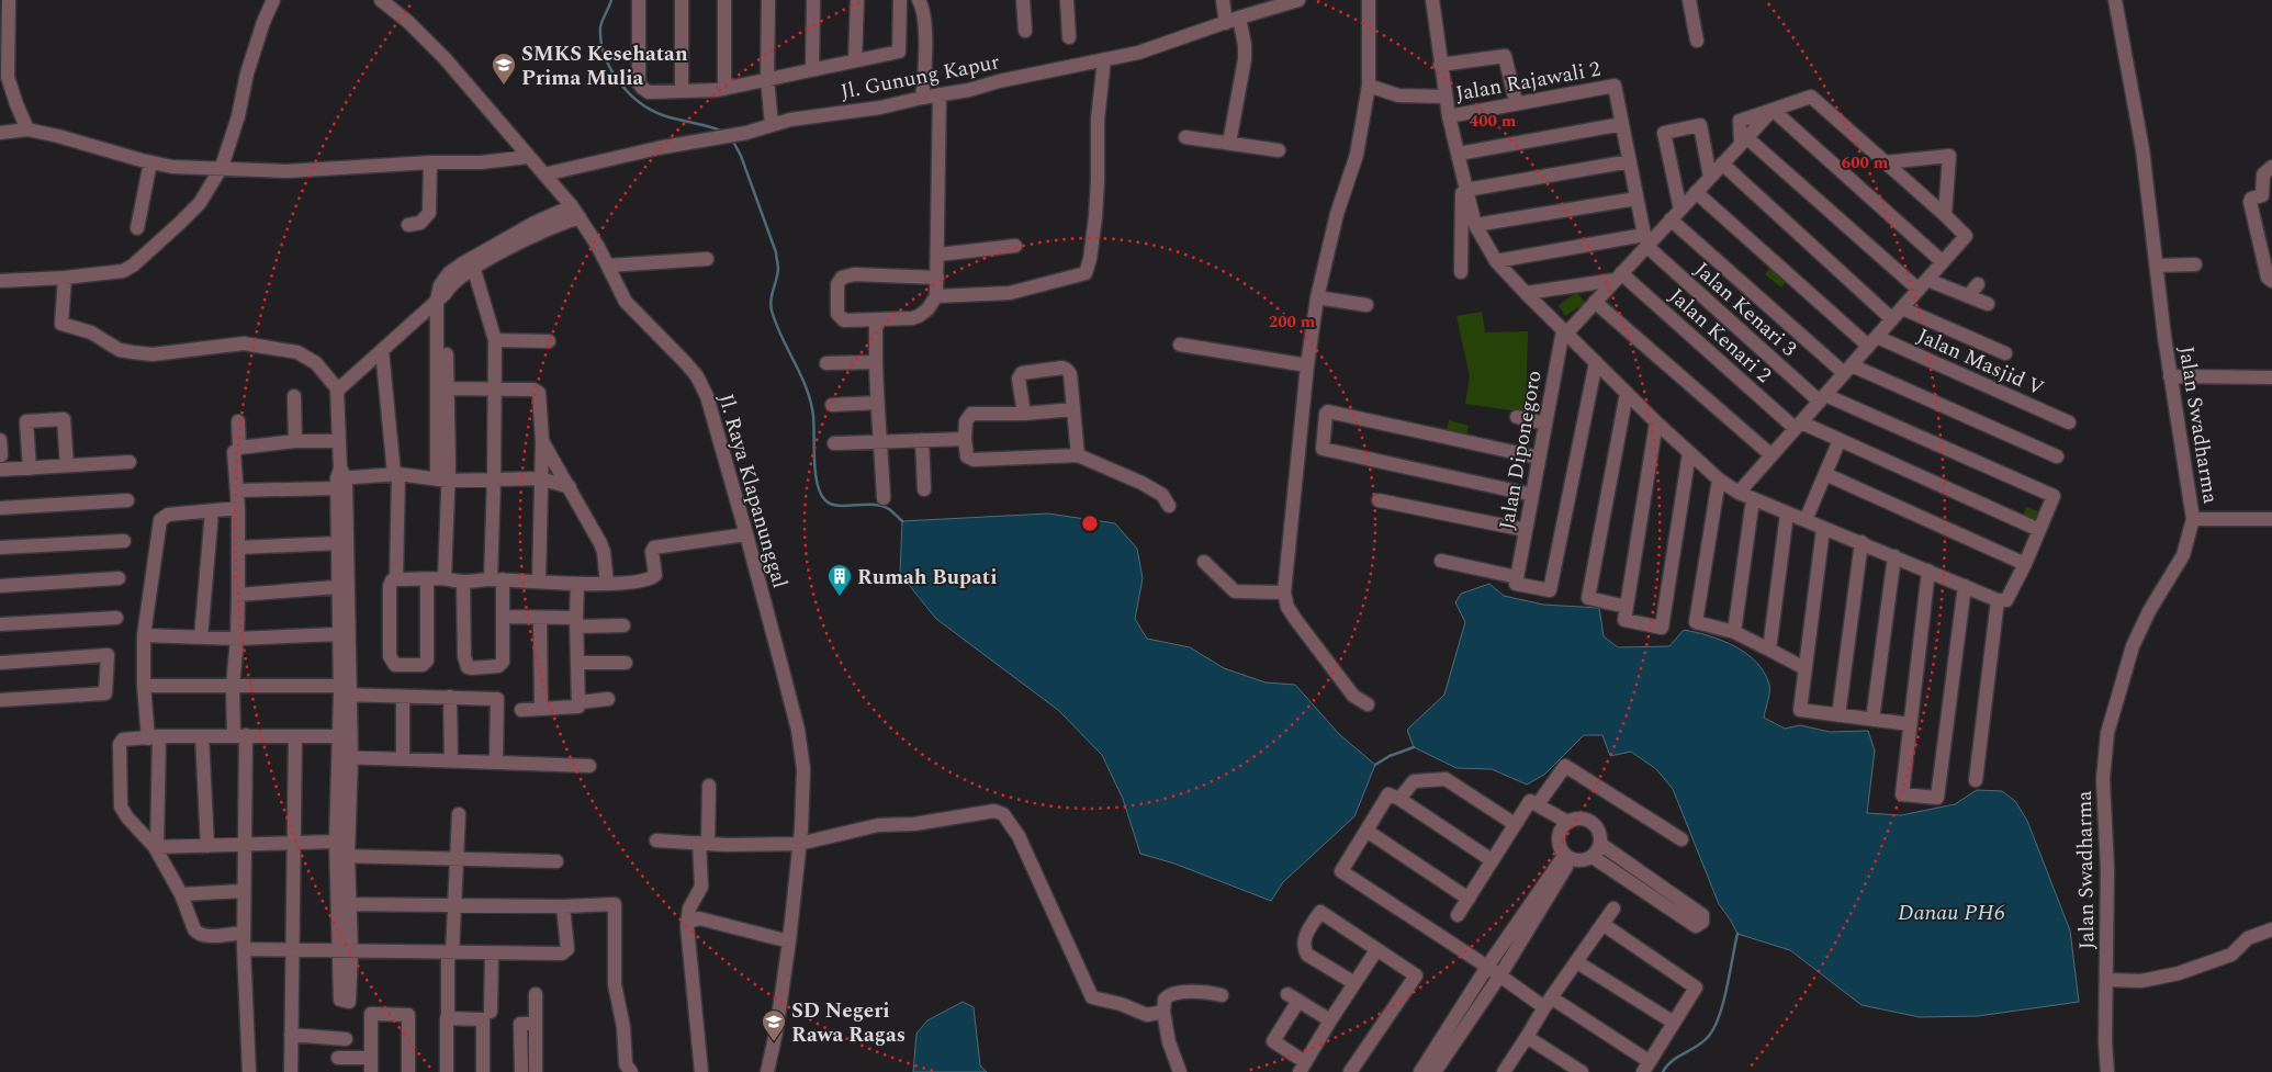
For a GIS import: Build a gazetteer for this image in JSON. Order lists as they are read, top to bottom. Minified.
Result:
{"streets":{"street":["Jl. Gunung Kapur","Jalan Rajawali 2","Jalan Kenari 3","Jalan Kenari 2","Jalan Masjid V","Jalan Swadharma","Jalan Diponegoro","Jl. Raya Klapanunggal"]},"crossings":[["Jl. Gunung Kapur","Jl. Raya Klapanunggal"],["Jalan Kenari 3","Jalan Kenari 2"]],"water":["Danau PH6"],"places":{"school or university":["SMKS Kesehatan Prima Mulia","SD Negeri Rawa Ragas"],"building":["Rumah Bupati"]},"rings":["400 m","600 m","200 m"]}
